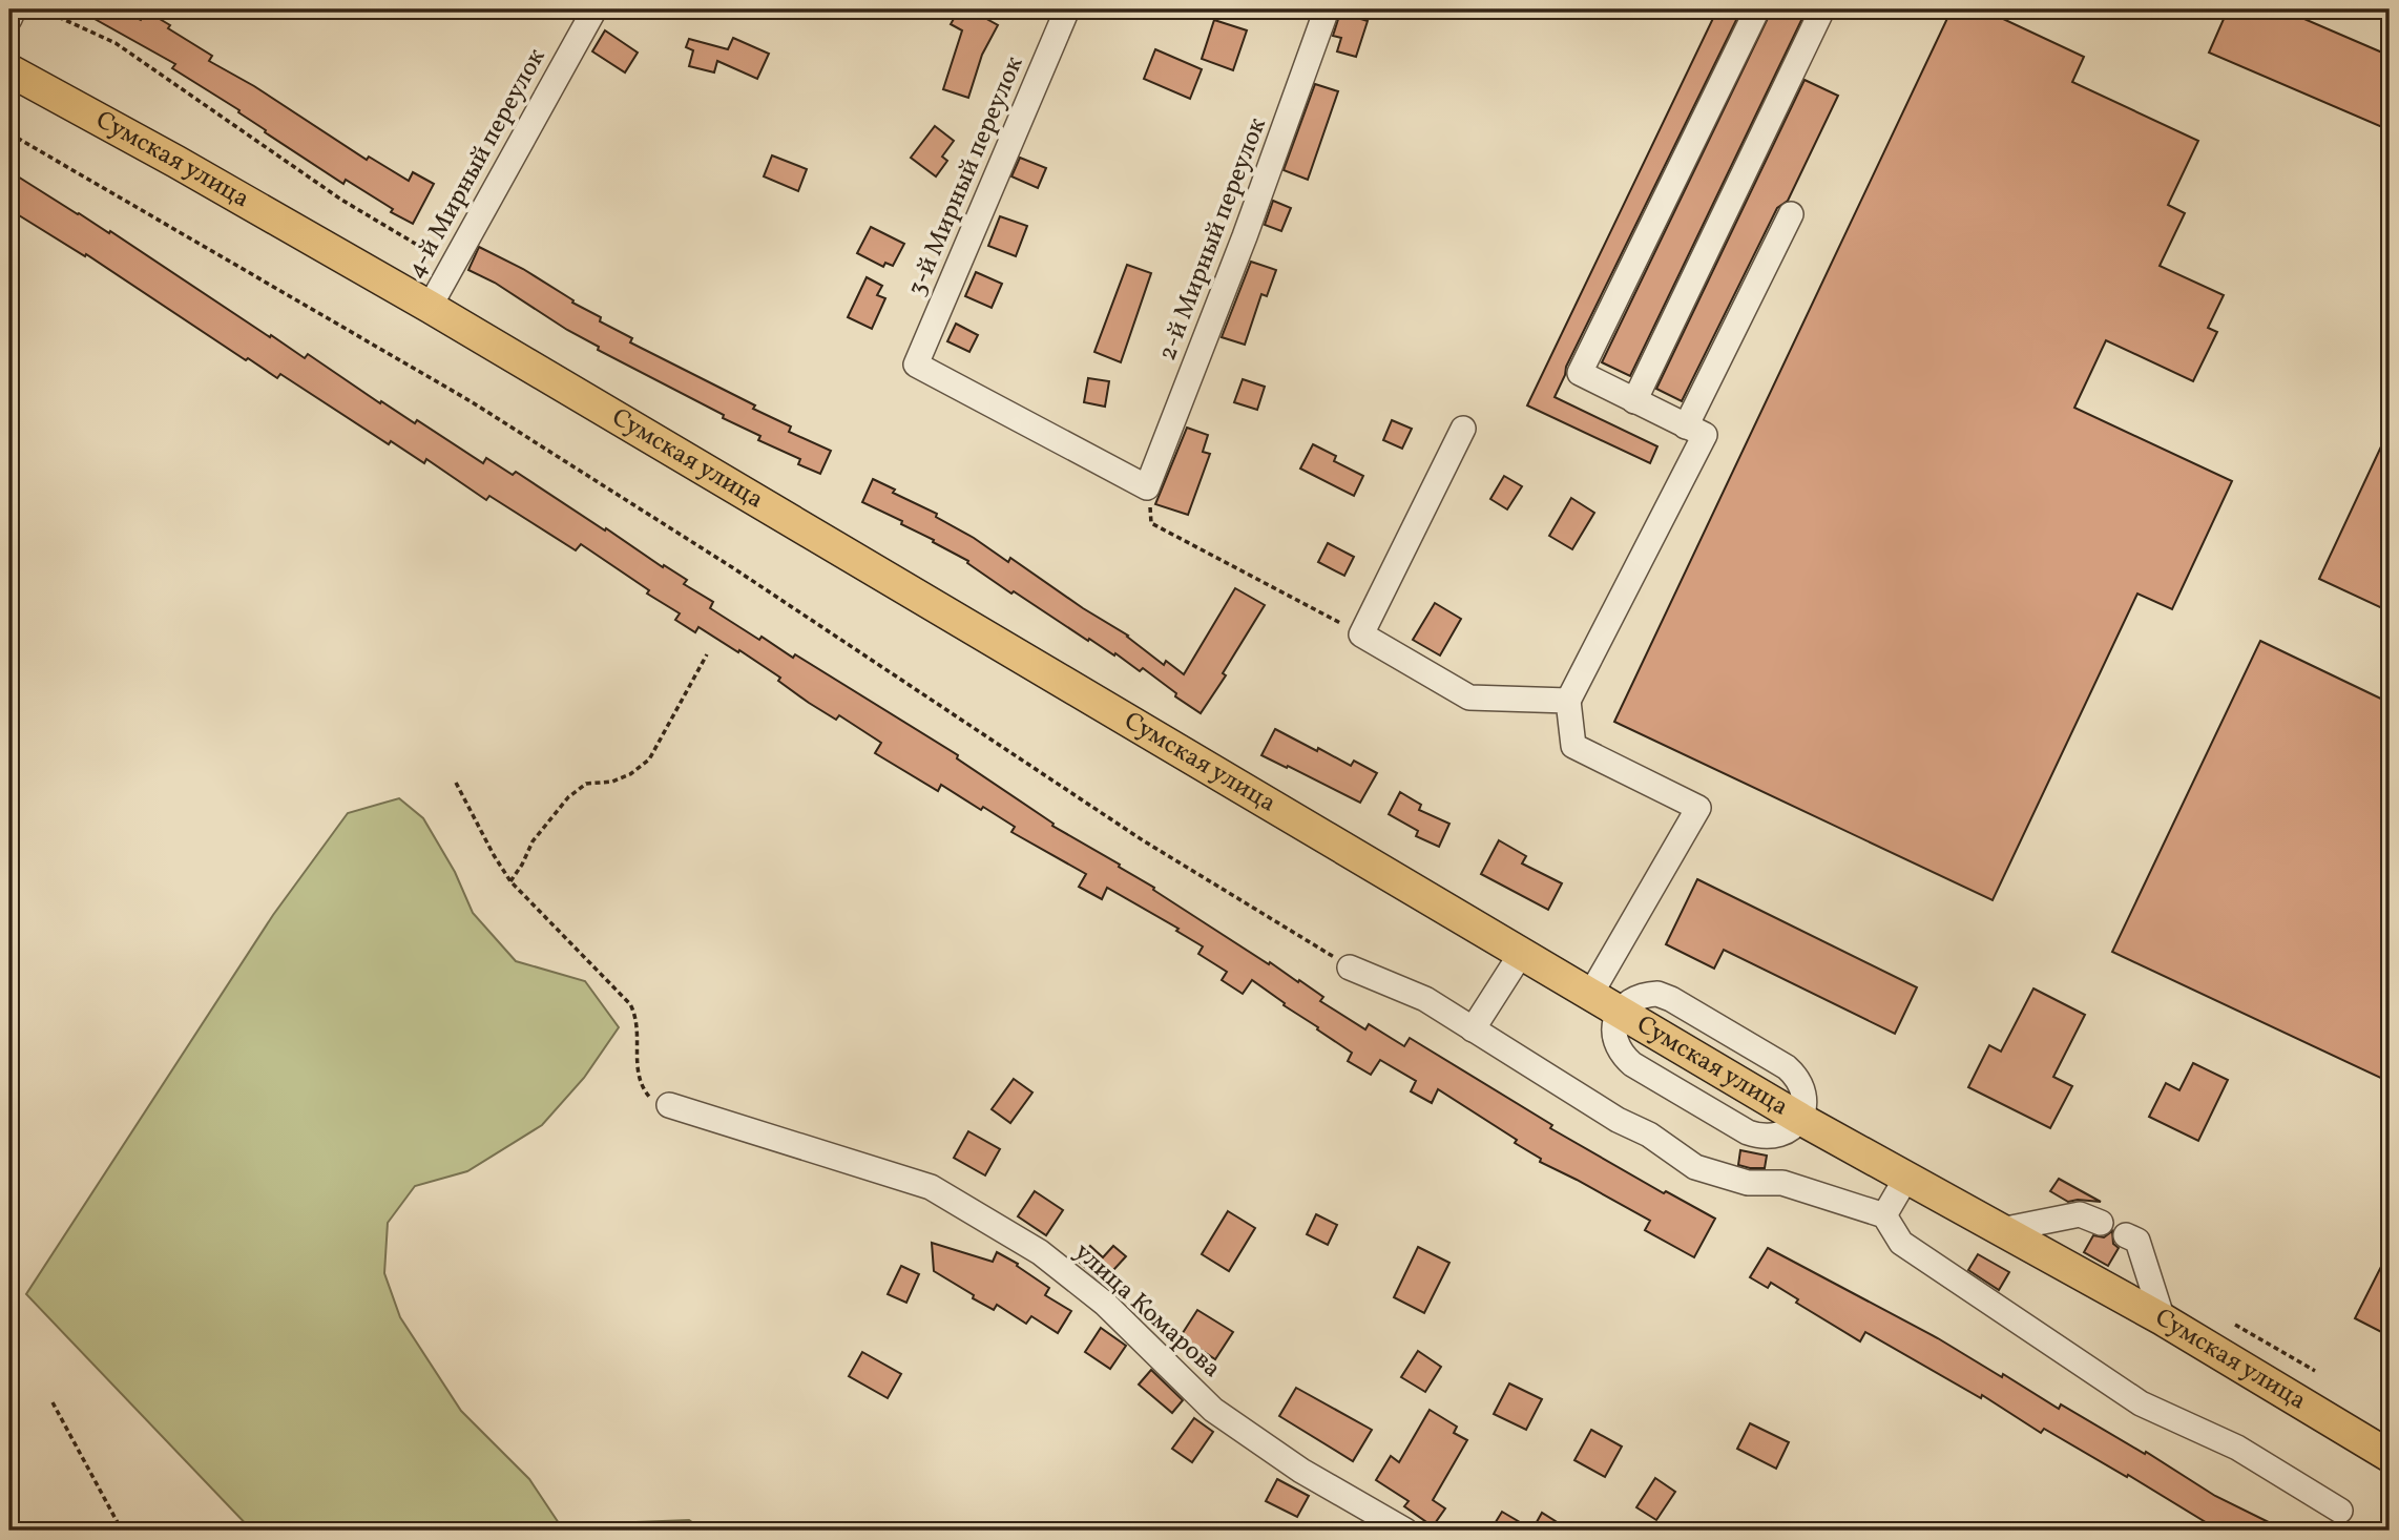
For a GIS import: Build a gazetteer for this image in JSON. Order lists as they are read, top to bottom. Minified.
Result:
{"streets":{"main road":["Сумская улица"],"street":["4-й Мирный переулок","3-й Мирный переулок","2-й Мирный переулок","улица Комарова"]},"crossings":[["Сумская улица","4-й Мирный переулок"],["3-й Мирный переулок","2-й Мирный переулок"]]}
